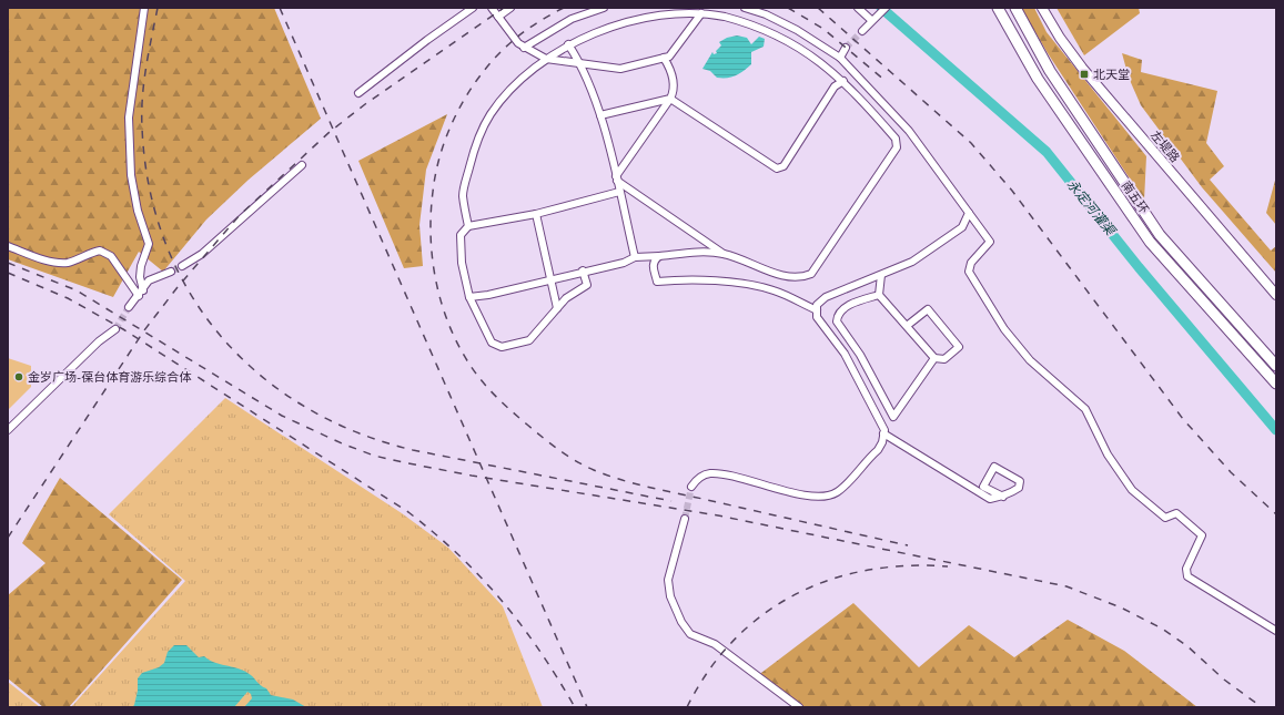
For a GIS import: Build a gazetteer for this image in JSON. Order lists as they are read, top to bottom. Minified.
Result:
{"streets":{"highway":["南五环"],"main road":["左堤路"]},"water":["永定河灌渠"],"places":{"transit":["北天堂"],"other":["金岁广场-葆台体育游乐综合体"]}}
